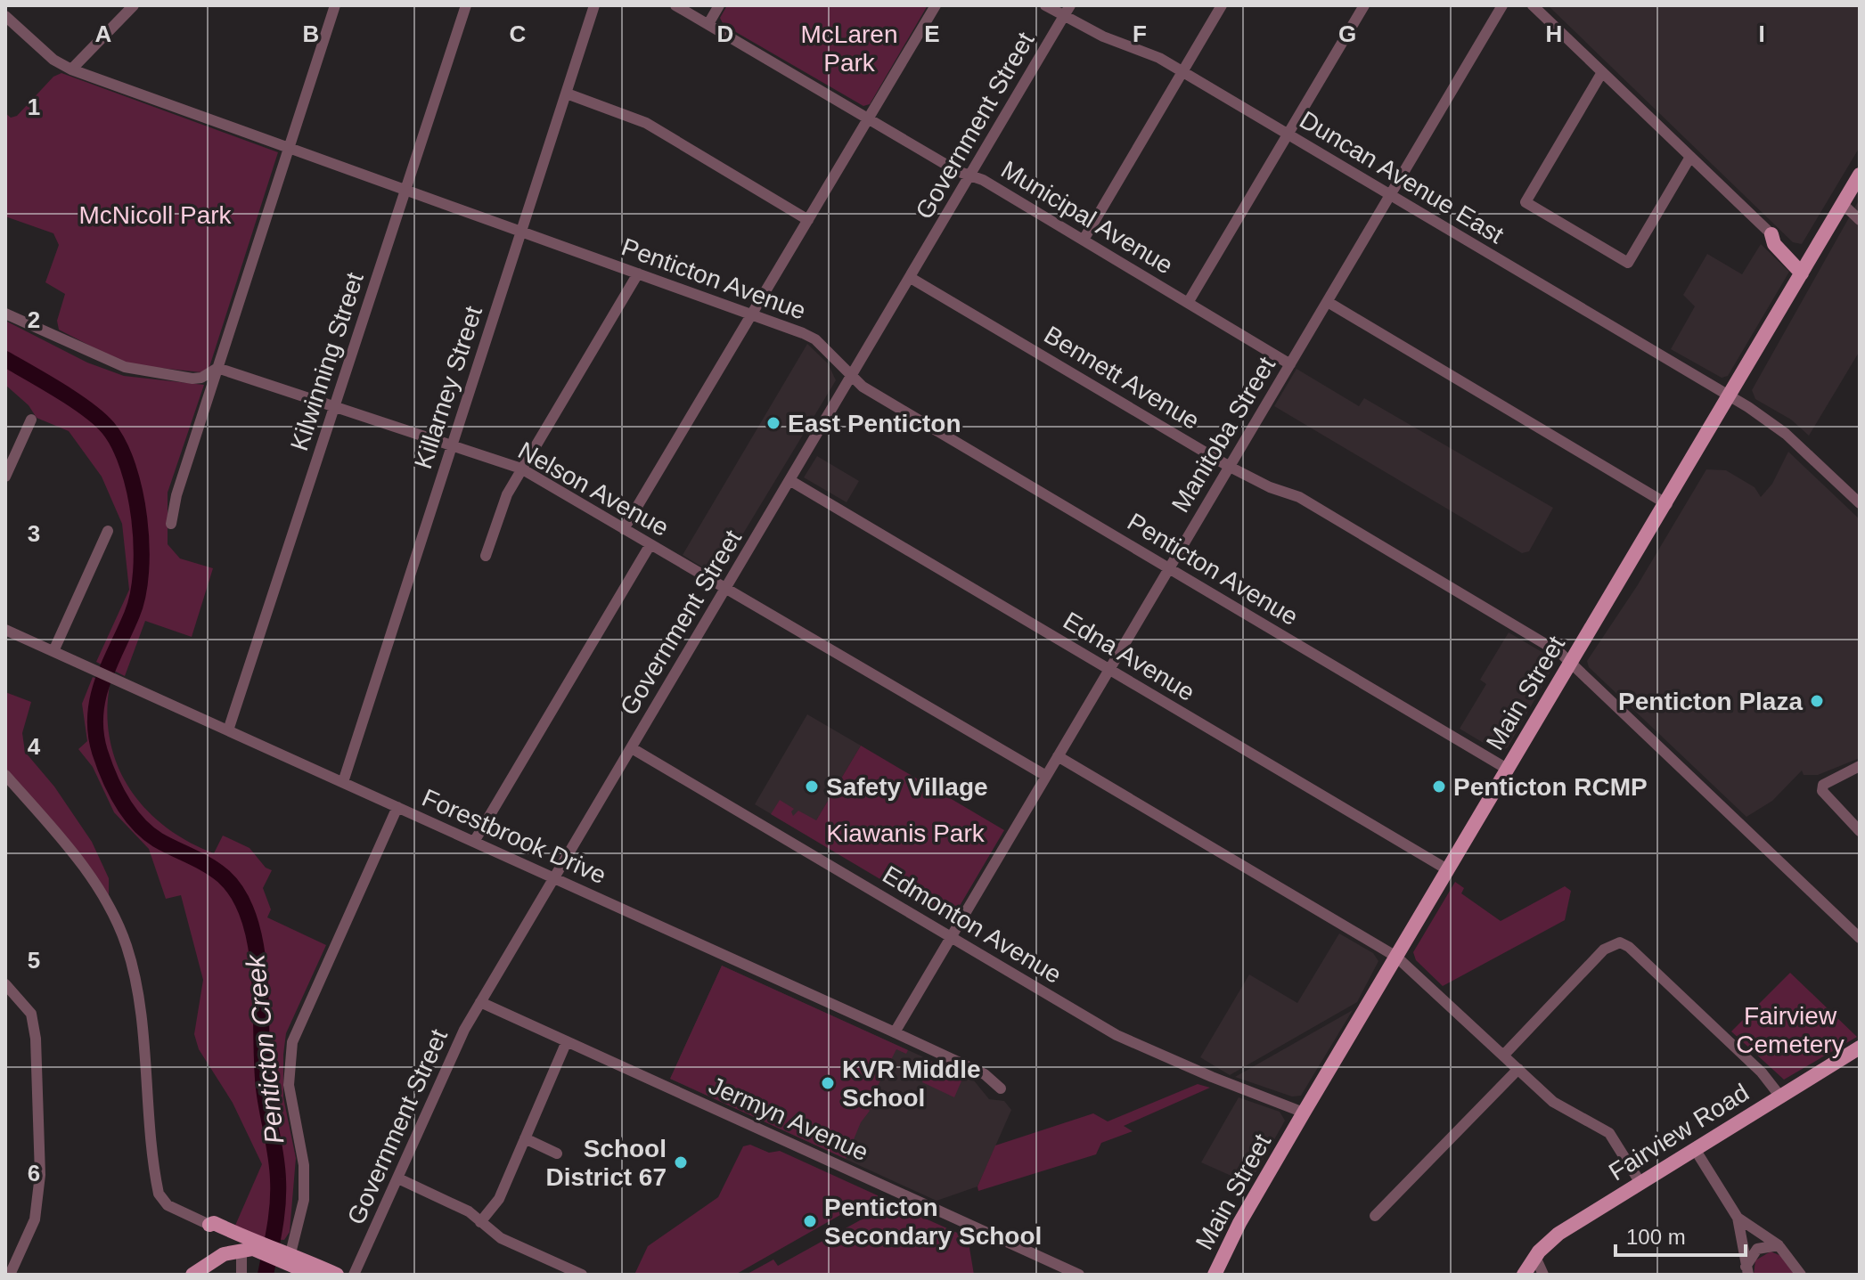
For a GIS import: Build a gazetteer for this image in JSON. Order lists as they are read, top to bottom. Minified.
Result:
{"streets":{"main road":["Main Street","Fairview Road"],"street":["Government Street","Duncan Avenue East","Municipal Avenue","Penticton Avenue","Kilwinning Street","Bennett Avenue","Killarney Street","Manitoba Street","Nelson Avenue","Edna Avenue","Forestbrook Drive","Edmonton Avenue","Jermyn Avenue"]},"crossings":[["Government Street","Duncan Avenue East"],["Government Street","Municipal Avenue"],["Government Street","Penticton Avenue"],["Government Street","Bennett Avenue"],["Government Street","Nelson Avenue"],["Government Street","Edna Avenue"],["Government Street","Forestbrook Drive"],["Government Street","Edmonton Avenue"],["Government Street","Jermyn Avenue"],["Duncan Avenue East","Manitoba Street"],["Duncan Avenue East","Main Street"],["Municipal Avenue","Manitoba Street"],["Penticton Avenue","Kilwinning Street"],["Penticton Avenue","Killarney Street"],["Penticton Avenue","Manitoba Street"],["Penticton Avenue","Main Street"],["Kilwinning Street","Nelson Avenue"],["Kilwinning Street","Forestbrook Drive"],["Bennett Avenue","Manitoba Street"],["Bennett Avenue","Main Street"],["Killarney Street","Nelson Avenue"],["Killarney Street","Forestbrook Drive"],["Manitoba Street","Nelson Avenue"],["Manitoba Street","Edna Avenue"],["Manitoba Street","Forestbrook Drive"],["Manitoba Street","Edmonton Avenue"],["Edna Avenue","Main Street"],["Main Street","Edmonton Avenue"]],"water":["Penticton Creek"],"parks":["McLaren Park","McNicoll Park","Kiawanis Park","Fairview Cemetery"],"places":["East Penticton","Penticton Plaza","Safety Village","Penticton RCMP","KVR Middle School","School District 67","Penticton Secondary School"],"scale_bar":"100 m","grid":{"columns":["A","B","C","D","E","F","G","H","I"],"rows":["1","2","3","4","5","6"]}}
